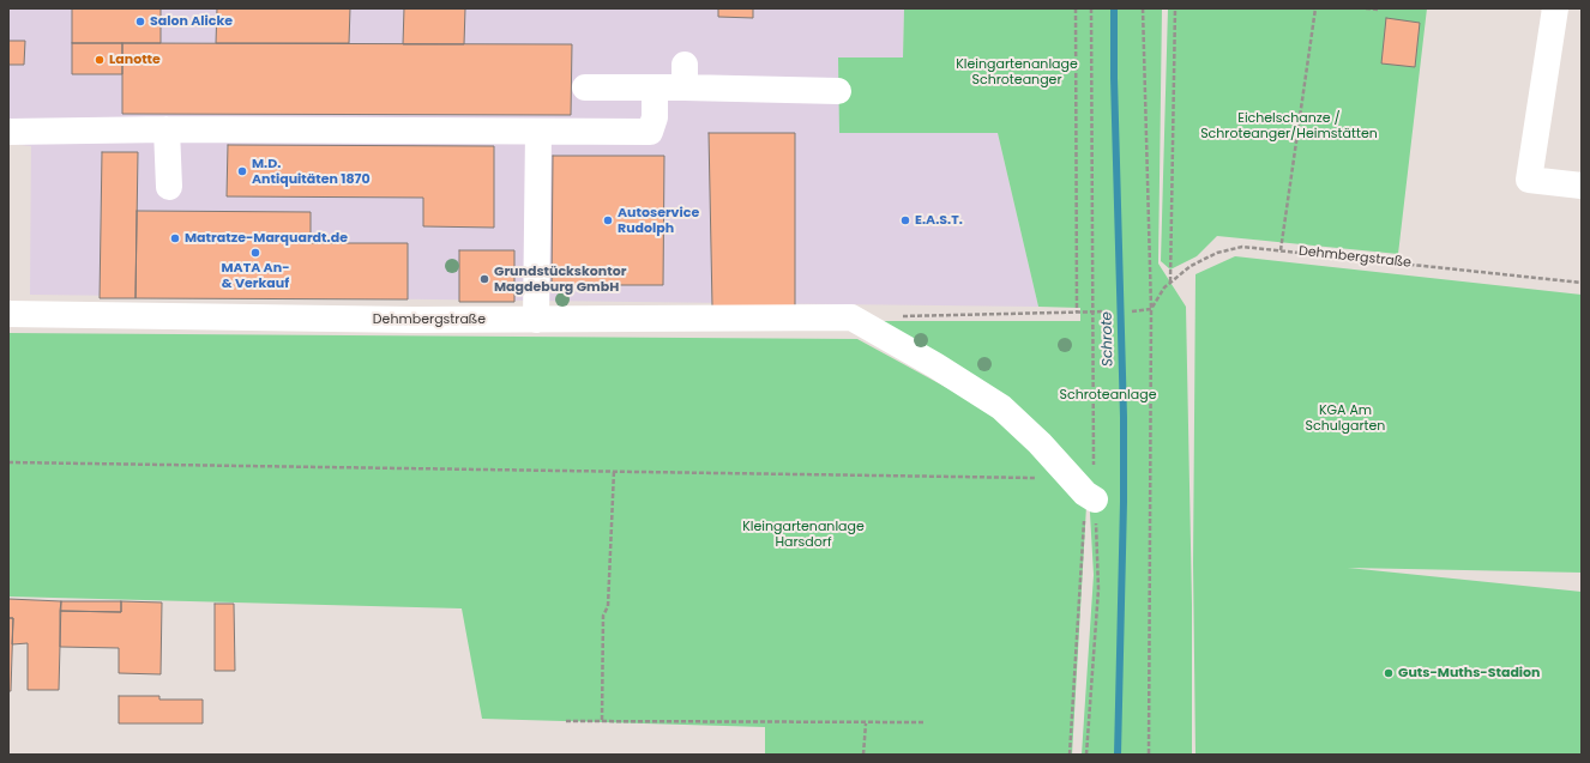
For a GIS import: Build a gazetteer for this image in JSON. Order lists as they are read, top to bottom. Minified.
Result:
{"streets":{"street":["Dehmbergstraße"]},"water":["Schrote"],"parks":["Kleingartenanlage Schroteanger","Eichelschanze / Schroteanger/Heimstätten","Schroteanlage","KGA Am Schulgarten","Kleingartenanlage Harsdorf"],"places":["Salon Alicke","Lanotte","M.D. Antiquitäten 1870","Autoservice Rudolph","E.A.S.T.","Matratze-Marquardt.de","MATA An- & Verkauf","Grundstückskontor Magdeburg GmbH","Guts-Muths-Stadion"]}
